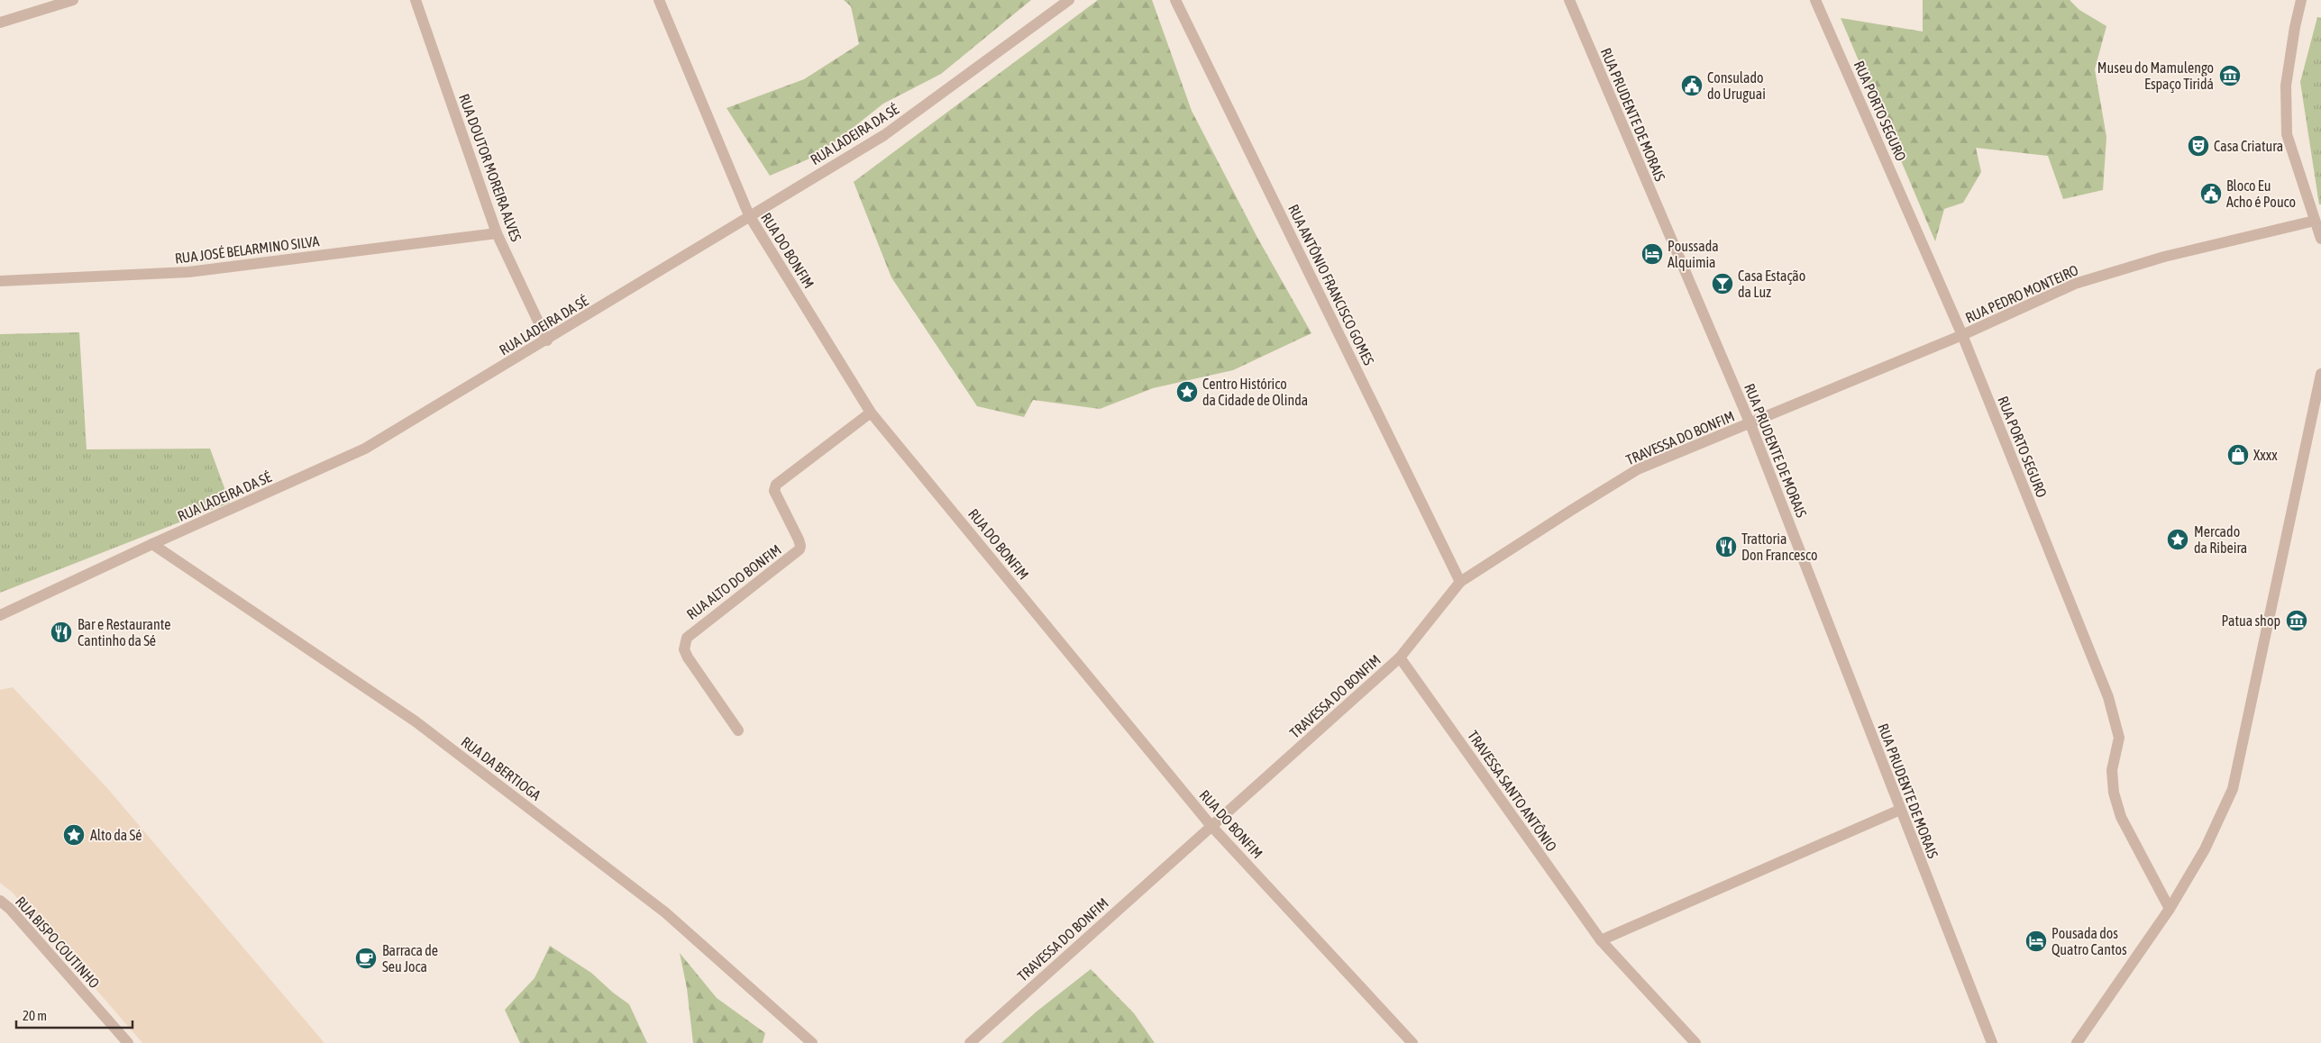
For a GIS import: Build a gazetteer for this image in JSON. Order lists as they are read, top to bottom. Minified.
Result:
{"streets":{"street":["RUA PORTO SEGURO","RUA PRUDENTE DE MORAIS","RUA LADEIRA DA SÉ","RUA DOUTOR MOREIRA ALVES","RUA JOSÉ BELARMINO SILVA","RUA DO BONFIM","RUA ANTÔNIO FRANCISCO GOMES","RUA PEDRO MONTEIRO","TRAVESSA DO BONFIM","RUA ALTO DO BONFIM","RUA DA BERTIOGA","TRAVESSA SANTO ANTÔNIO","RUA BISPO COUTINHO"]},"crossings":[["RUA PORTO SEGURO","RUA PEDRO MONTEIRO"],["RUA PRUDENTE DE MORAIS","RUA PEDRO MONTEIRO"],["RUA PRUDENTE DE MORAIS","TRAVESSA DO BONFIM"],["RUA LADEIRA DA SÉ","RUA DOUTOR MOREIRA ALVES"],["RUA LADEIRA DA SÉ","RUA DO BONFIM"],["RUA LADEIRA DA SÉ","RUA DA BERTIOGA"],["RUA DOUTOR MOREIRA ALVES","RUA JOSÉ BELARMINO SILVA"],["RUA DO BONFIM","TRAVESSA DO BONFIM"],["RUA DO BONFIM","RUA ALTO DO BONFIM"],["RUA ANTÔNIO FRANCISCO GOMES","TRAVESSA DO BONFIM"],["RUA PEDRO MONTEIRO","TRAVESSA DO BONFIM"],["TRAVESSA DO BONFIM","TRAVESSA SANTO ANTÔNIO"]],"places":{"museum":["Museu do Mamulengo Espaço Tiridá","Patua shop"],"public building":["Consulado do Uruguai","Bloco Eu Acho é Pouco"],"theatre":["Casa Criatura"],"hotel":["Poussada Alquimia","Pousada dos Quatro Cantos"],"bar":["Casa Estação da Luz"],"place":["Centro Histórico da Cidade de Olinda","Mercado da Ribeira","Alto da Sé"],"shop":["Xxxx"],"restaurant":["Trattoria Don Francesco","Bar e Restaurante Cantinho da Sé"],"cafe":["Barraca de Seu Joca"]},"scale_bar":"20 m"}
